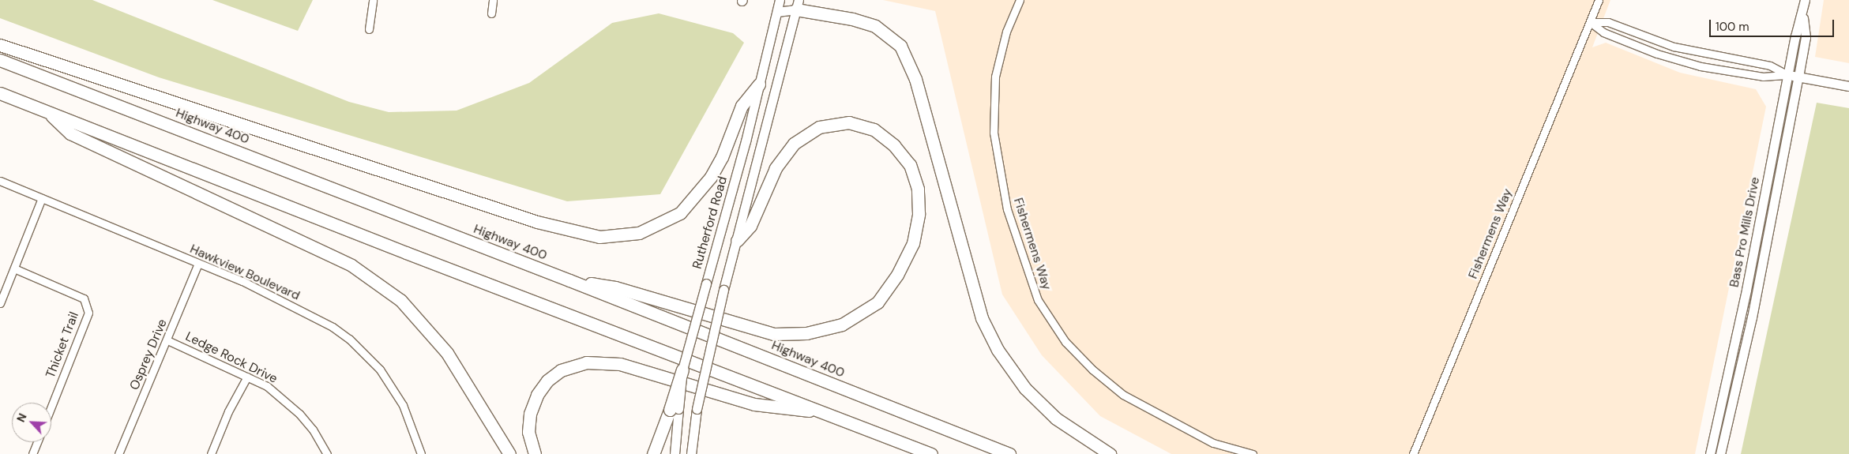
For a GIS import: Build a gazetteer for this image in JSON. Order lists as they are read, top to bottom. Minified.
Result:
{"streets":{"highway":["Highway 400"],"street":["Rutherford Road","Bass Pro Mills Drive","Fishermens Way","Hawkview Boulevard","Thicket Trail","Osprey Drive","Ledge Rock Drive"]},"crossings":[["Hawkview Boulevard","Osprey Drive"],["Osprey Drive","Ledge Rock Drive"]],"scale_bar":"100 m","north":"top left"}
